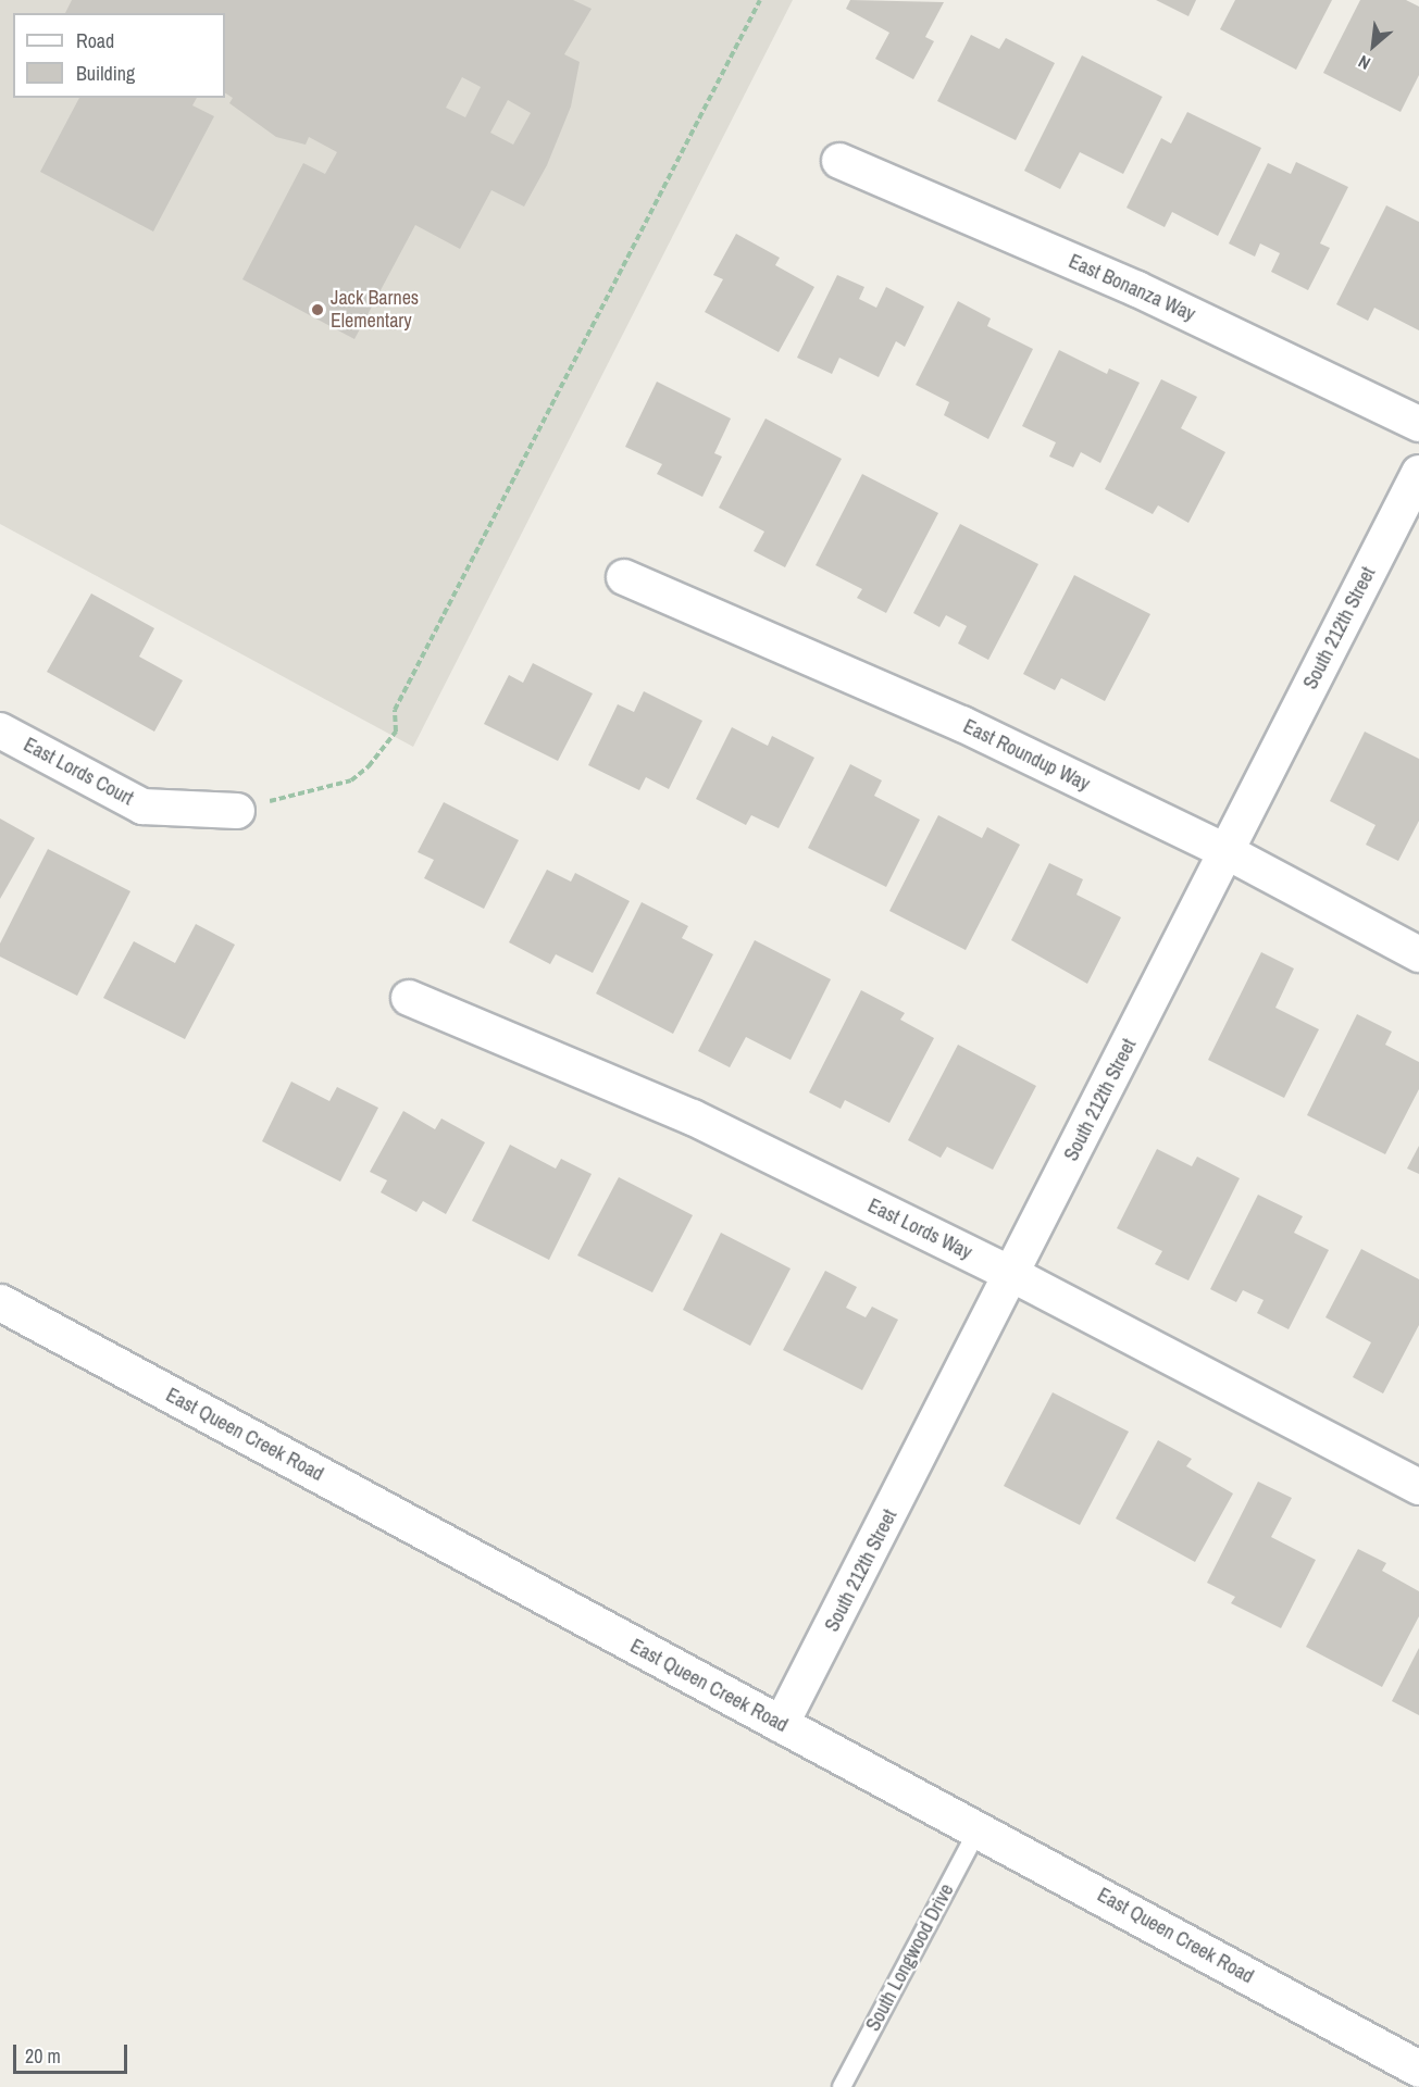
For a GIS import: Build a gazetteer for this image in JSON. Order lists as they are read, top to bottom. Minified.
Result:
{"streets":{"main road":["East Queen Creek Road"],"street":["East Bonanza Way","South 212th Street","East Roundup Way","East Lords Court","East Lords Way"],"lane":["South Longwood Drive"]},"crossings":[["South 212th Street","East Roundup Way"],["South 212th Street","East Lords Way"],["South 212th Street","East Queen Creek Road"],["East Queen Creek Road","South Longwood Drive"]],"places":["Jack Barnes Elementary"],"legend":["Road","Building"],"scale_bar":"20 m","north":"bottom left"}
